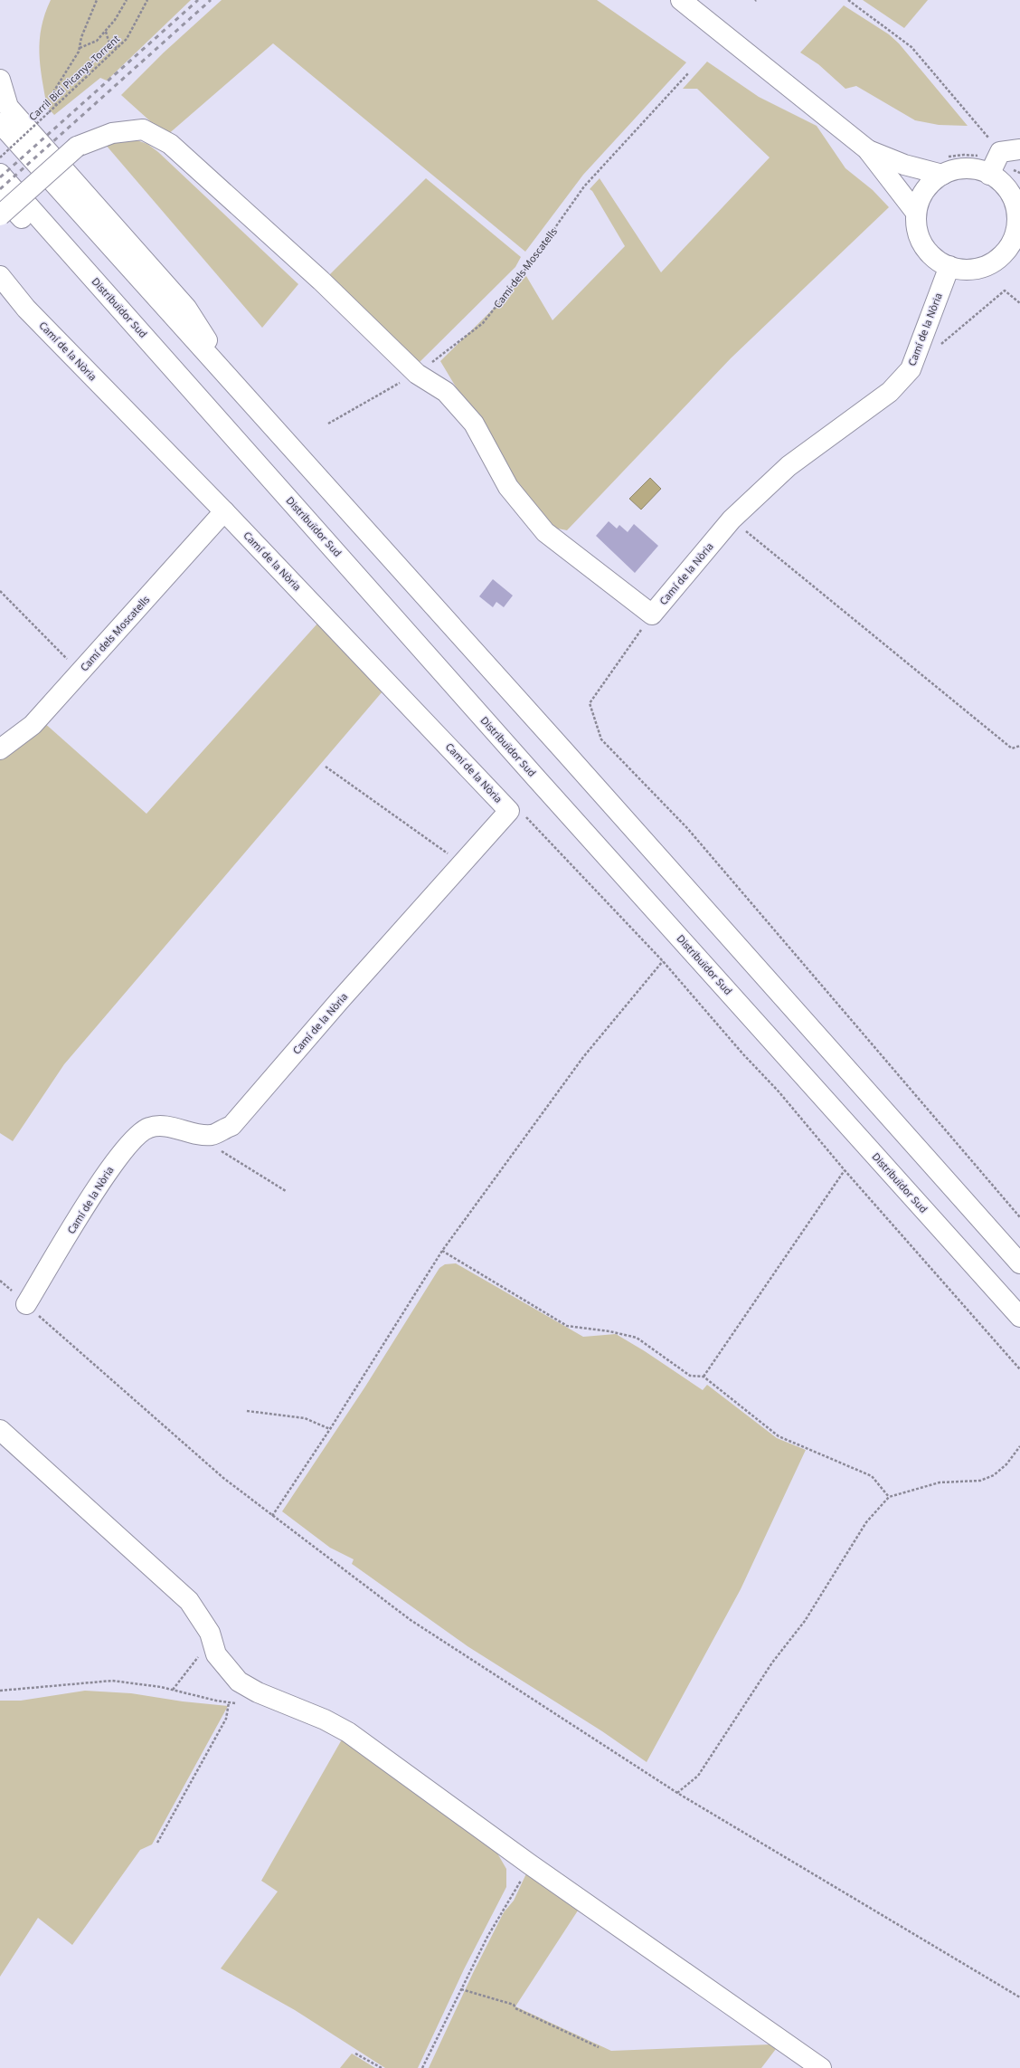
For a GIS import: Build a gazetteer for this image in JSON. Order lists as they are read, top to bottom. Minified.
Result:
{"streets":{"main road":["Camí dels Moscatells","Distribuïdor Sud","Camí de la Nòria"],"path":["Carril Bici Picanya-Torrent"]},"crossings":[["Camí dels Moscatells","Camí de la Nòria"]]}
